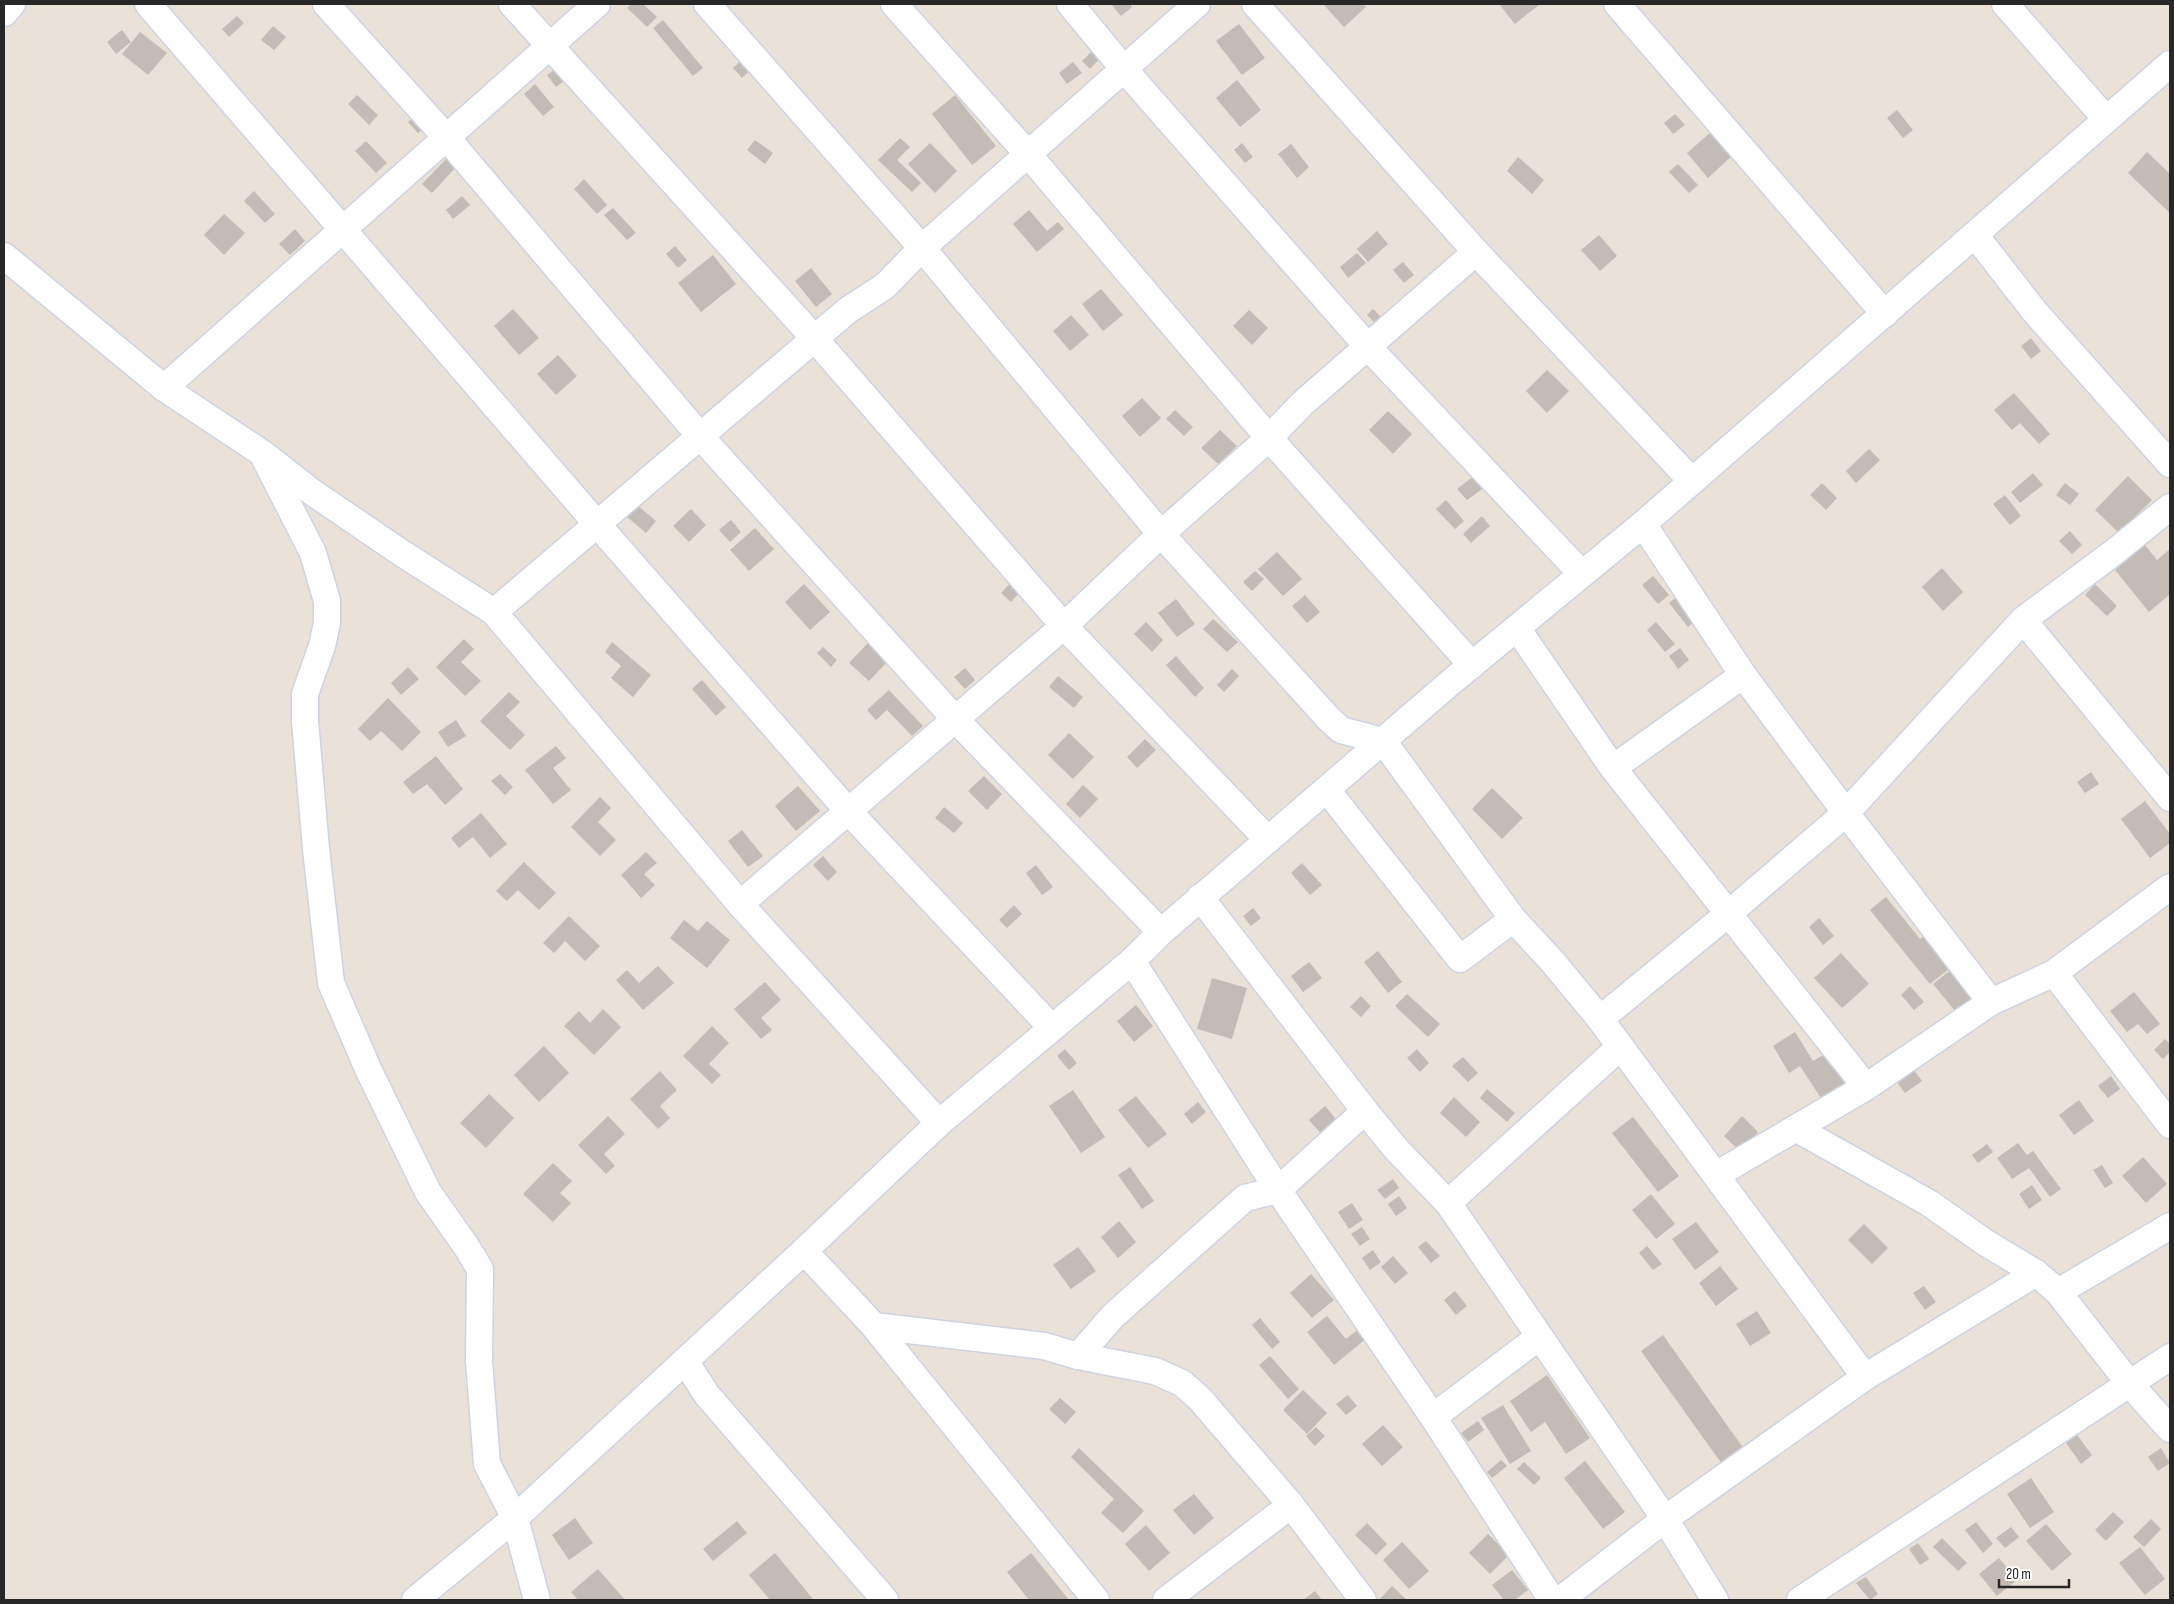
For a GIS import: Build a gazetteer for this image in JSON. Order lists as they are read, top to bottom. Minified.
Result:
{"scale_bar":"20 m"}
